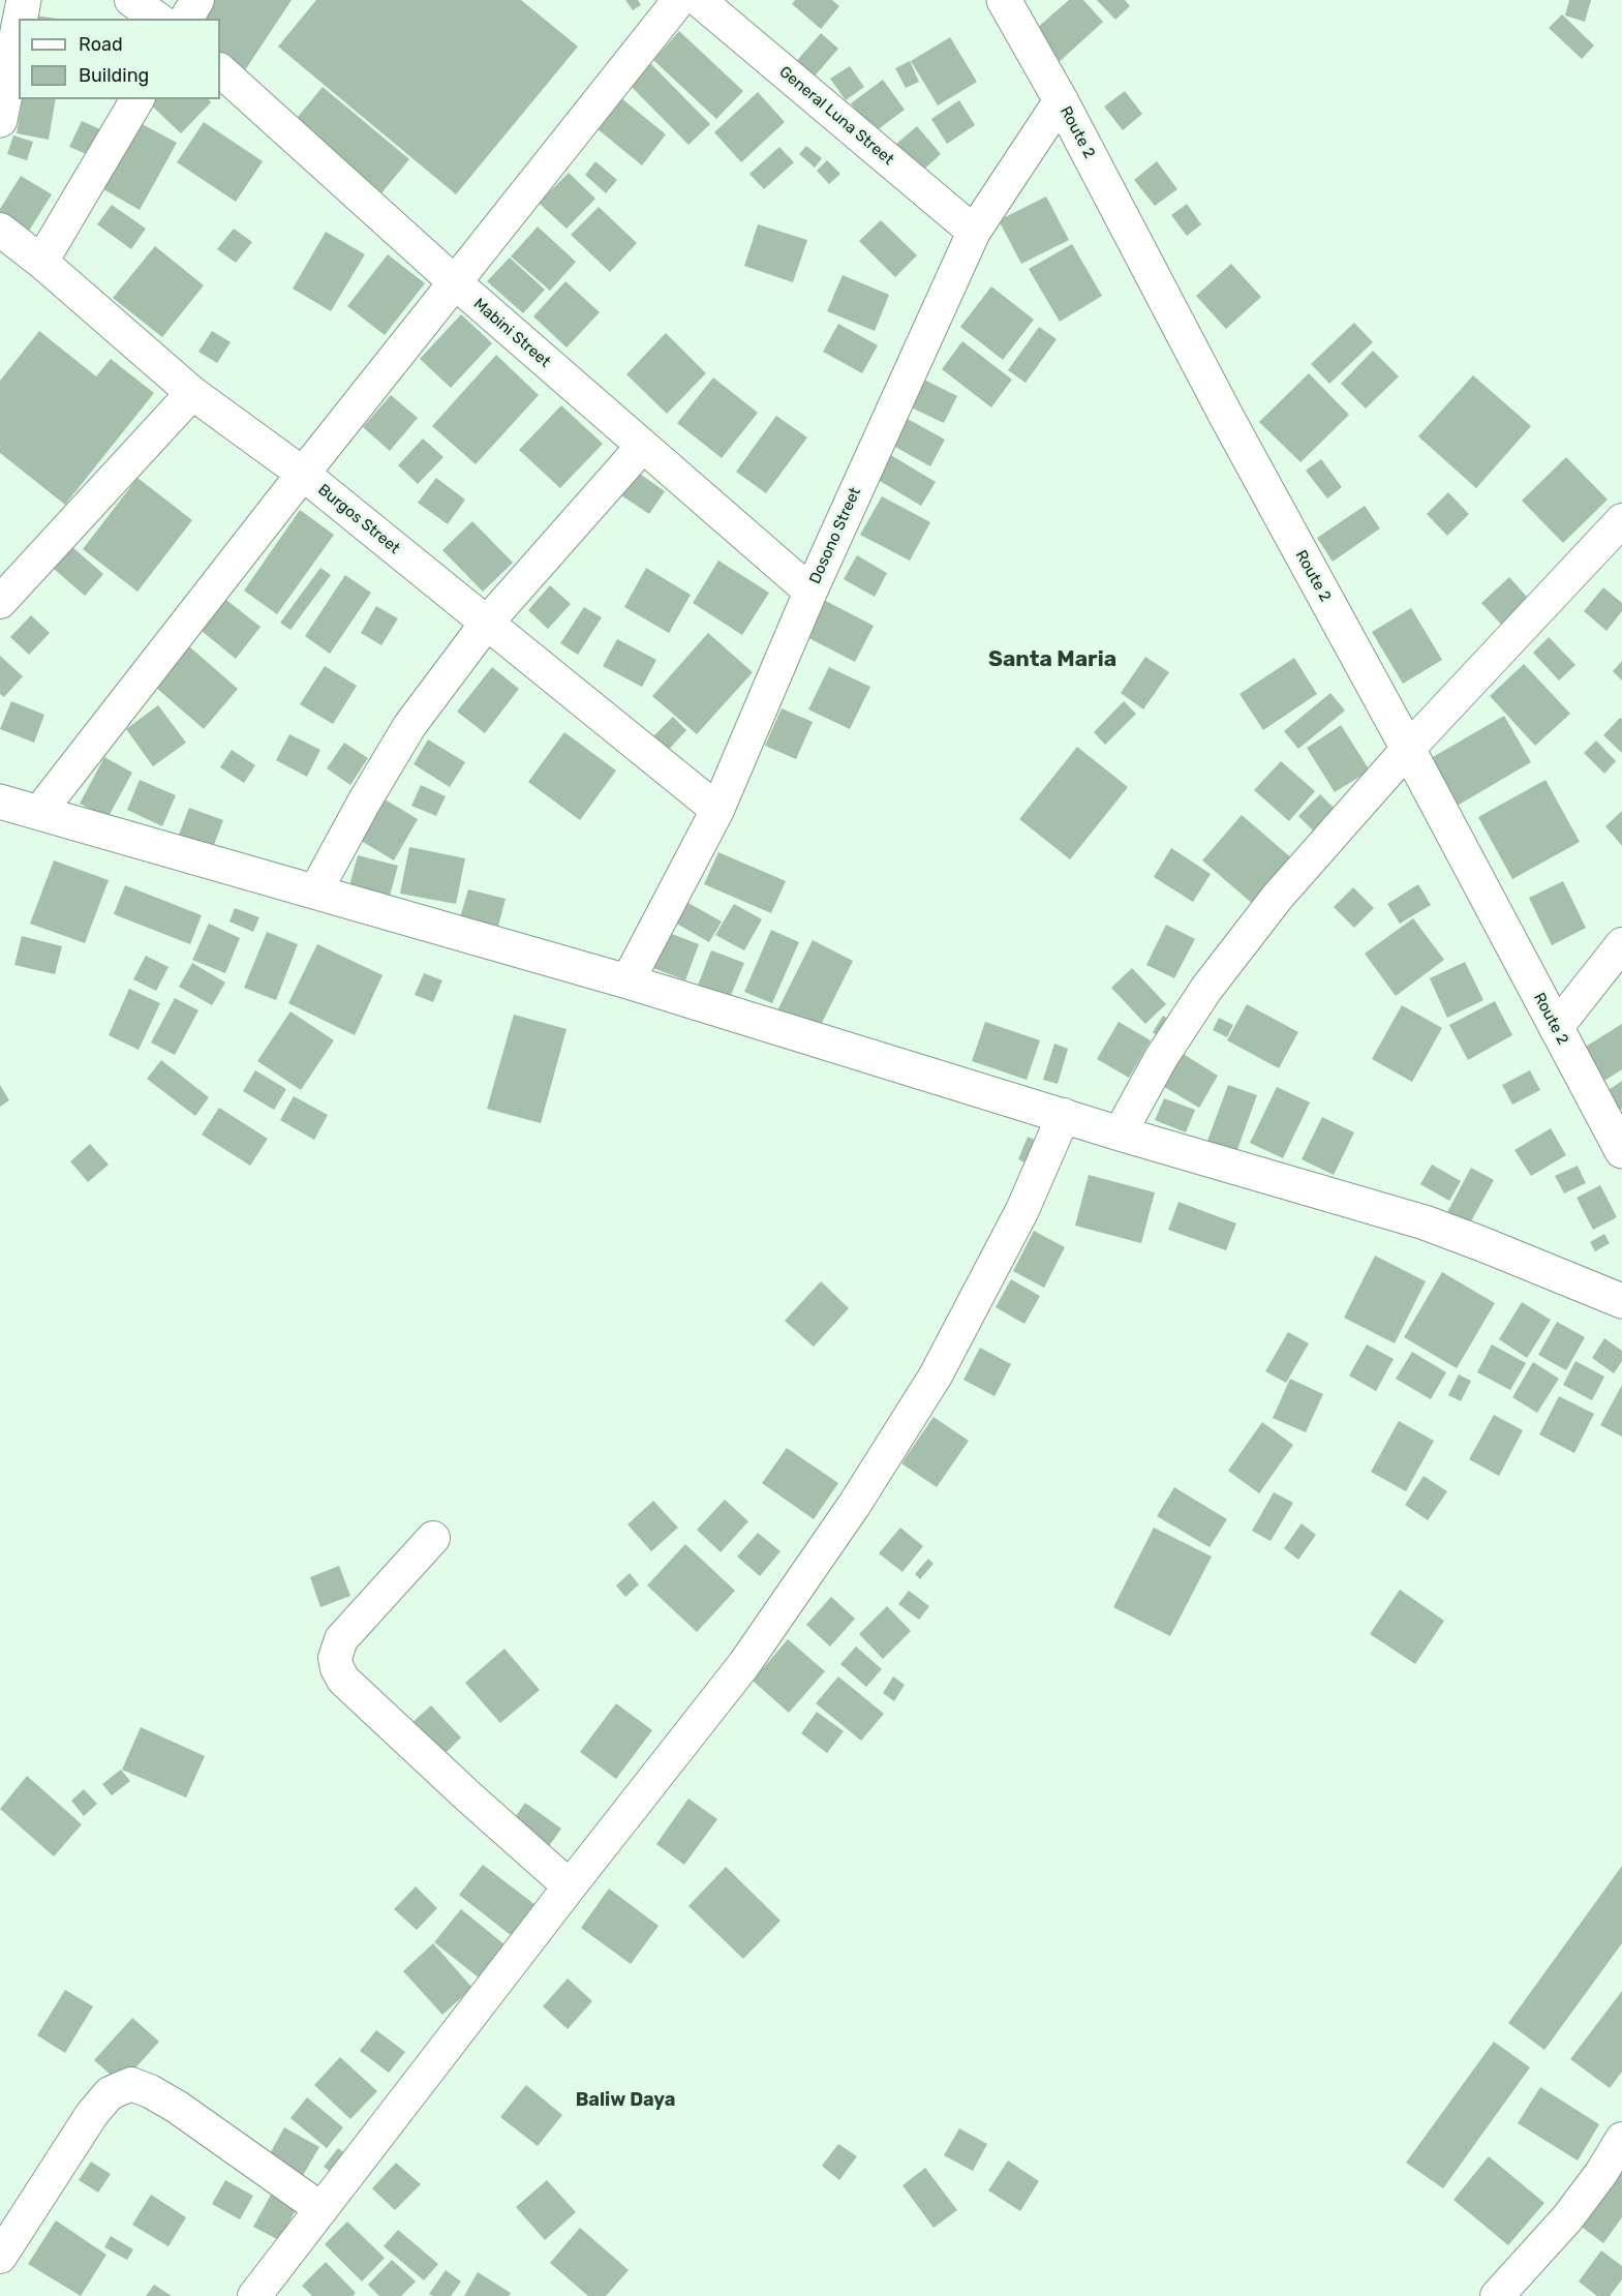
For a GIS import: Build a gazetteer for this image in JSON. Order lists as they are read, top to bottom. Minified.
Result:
{"streets":{"main road":["Route 2"],"street":["General Luna Street","Mabini Street","Burgos Street","Dosono Street"]},"crossings":[["General Luna Street","Dosono Street"],["Route 2","Dosono Street"],["Mabini Street","Dosono Street"],["Burgos Street","Dosono Street"]],"districts":["Santa Maria","Baliw Daya"],"legend":["Road","Building"]}
